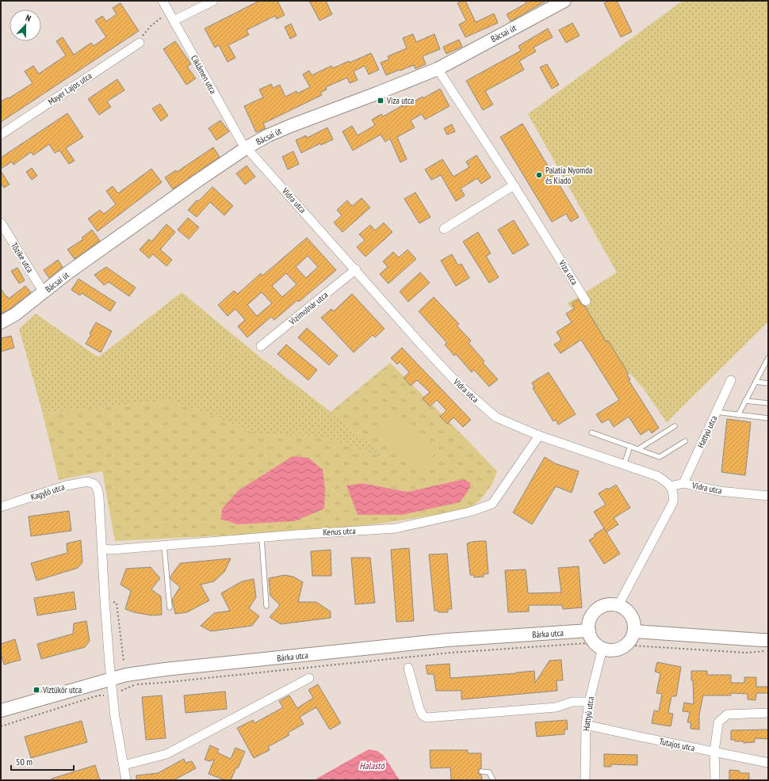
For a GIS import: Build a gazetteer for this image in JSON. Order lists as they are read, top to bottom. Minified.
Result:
{"streets":{"street":["Bácsai út","Ciklámen utca","Mayer Lajos utca","Vidra utca","Tőzike utca","Viza utca","Vizimolnár utca","Hattyú utca","Kagyló utca","Kenus utca","Bárka utca","Tutajos utca"]},"crossings":[["Bácsai út","Ciklámen utca"],["Bácsai út","Vidra utca"],["Bácsai út","Tőzike utca"],["Bácsai út","Viza utca"],["Ciklámen utca","Vidra utca"],["Vidra utca","Vizimolnár utca"],["Vidra utca","Hattyú utca"],["Vidra utca","Kenus utca"],["Hattyú utca","Bárka utca"],["Hattyú utca","Tutajos utca"],["Kagyló utca","Kenus utca"]],"water":["Halastó"],"places":{"transit":["Viza utca","Víztükör utca"],"other":["Palatia Nyomda és Kiadó"]},"scale_bar":"50 m","north":"top"}
